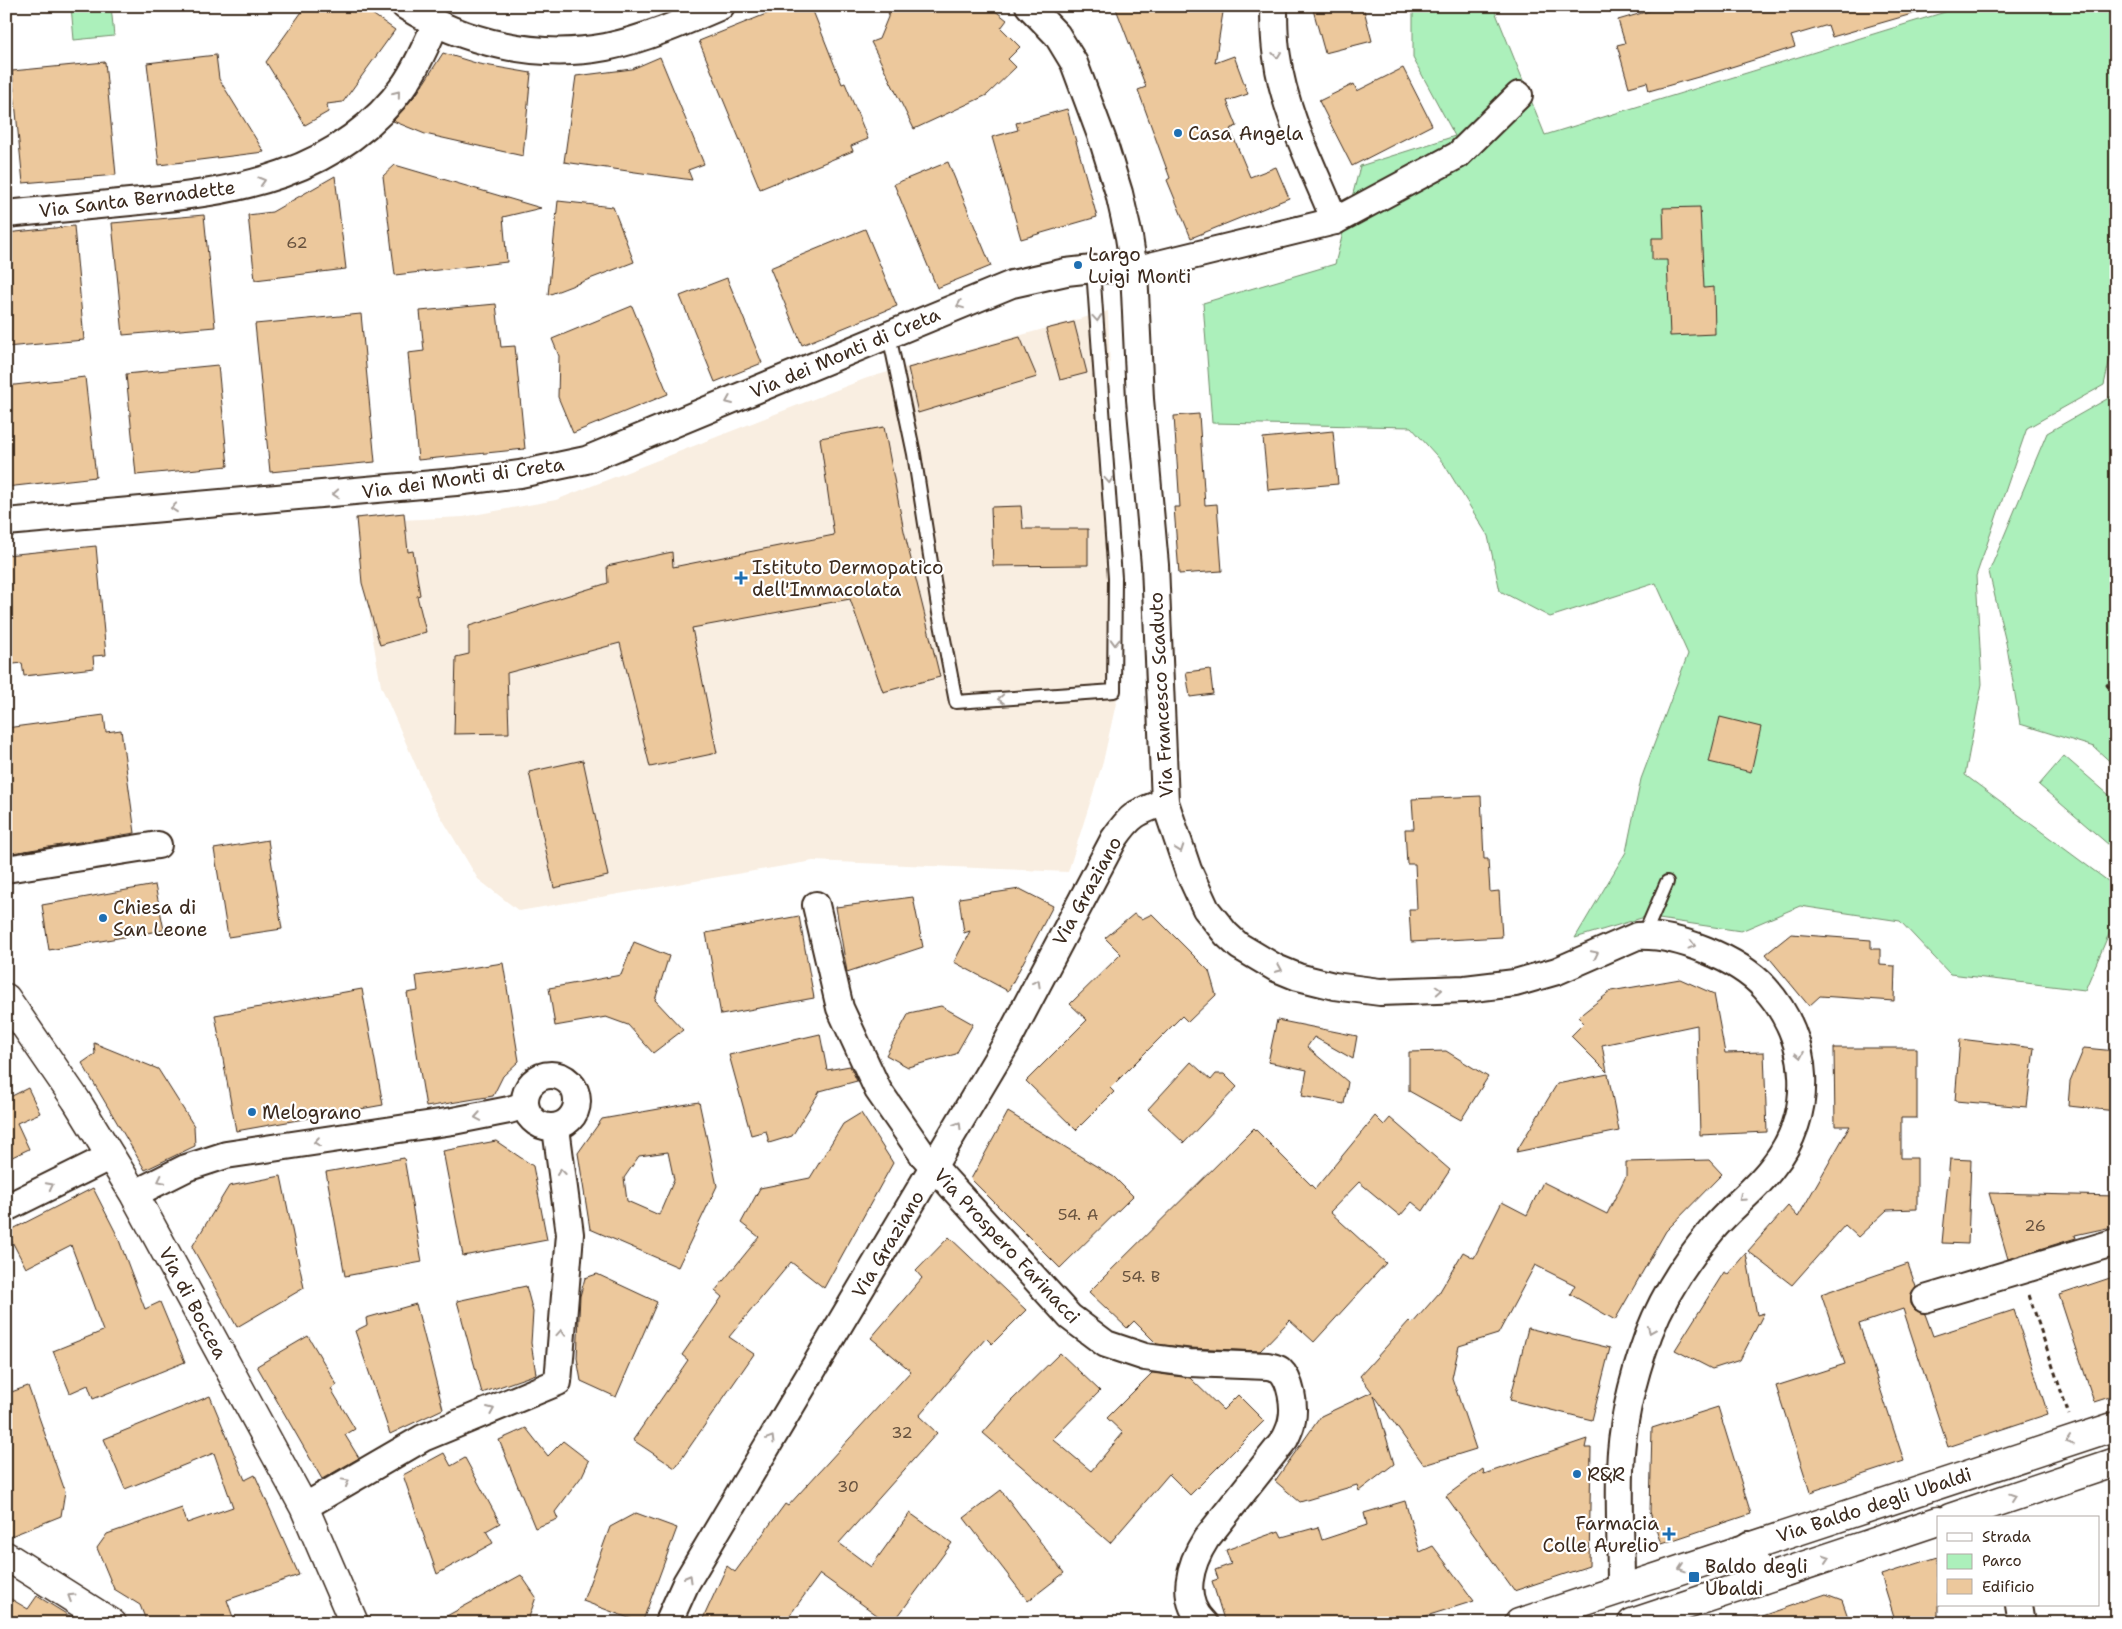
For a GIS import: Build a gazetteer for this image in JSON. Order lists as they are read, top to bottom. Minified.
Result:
{"streets":{"main road":["Via di Boccea","Via Baldo degli Ubaldi"],"street":["Via Santa Bernadette","Via dei Monti di Creta","Via Francesco Scaduto","Via Graziano","Via Prospero Farinacci"]},"crossings":[["Via Francesco Scaduto","Via Graziano"],["Via Graziano","Via Prospero Farinacci"]],"one_way":["Via Santa Bernadette","Via dei Monti di Creta","Via Francesco Scaduto","Via Graziano"],"places":{"other":["Casa Angela","Largo Luigi Monti","Chiesa di San Leone","Melograno","R&R"],"health":["Istituto Dermopatico dell'Immacolata","Farmacia Colle Aurelio"],"transit":["Baldo degli Ubaldi"]},"house_numbers":["62","54. А","26","54. В","32","30"],"legend":["Strada","Parco","Edificio"]}
